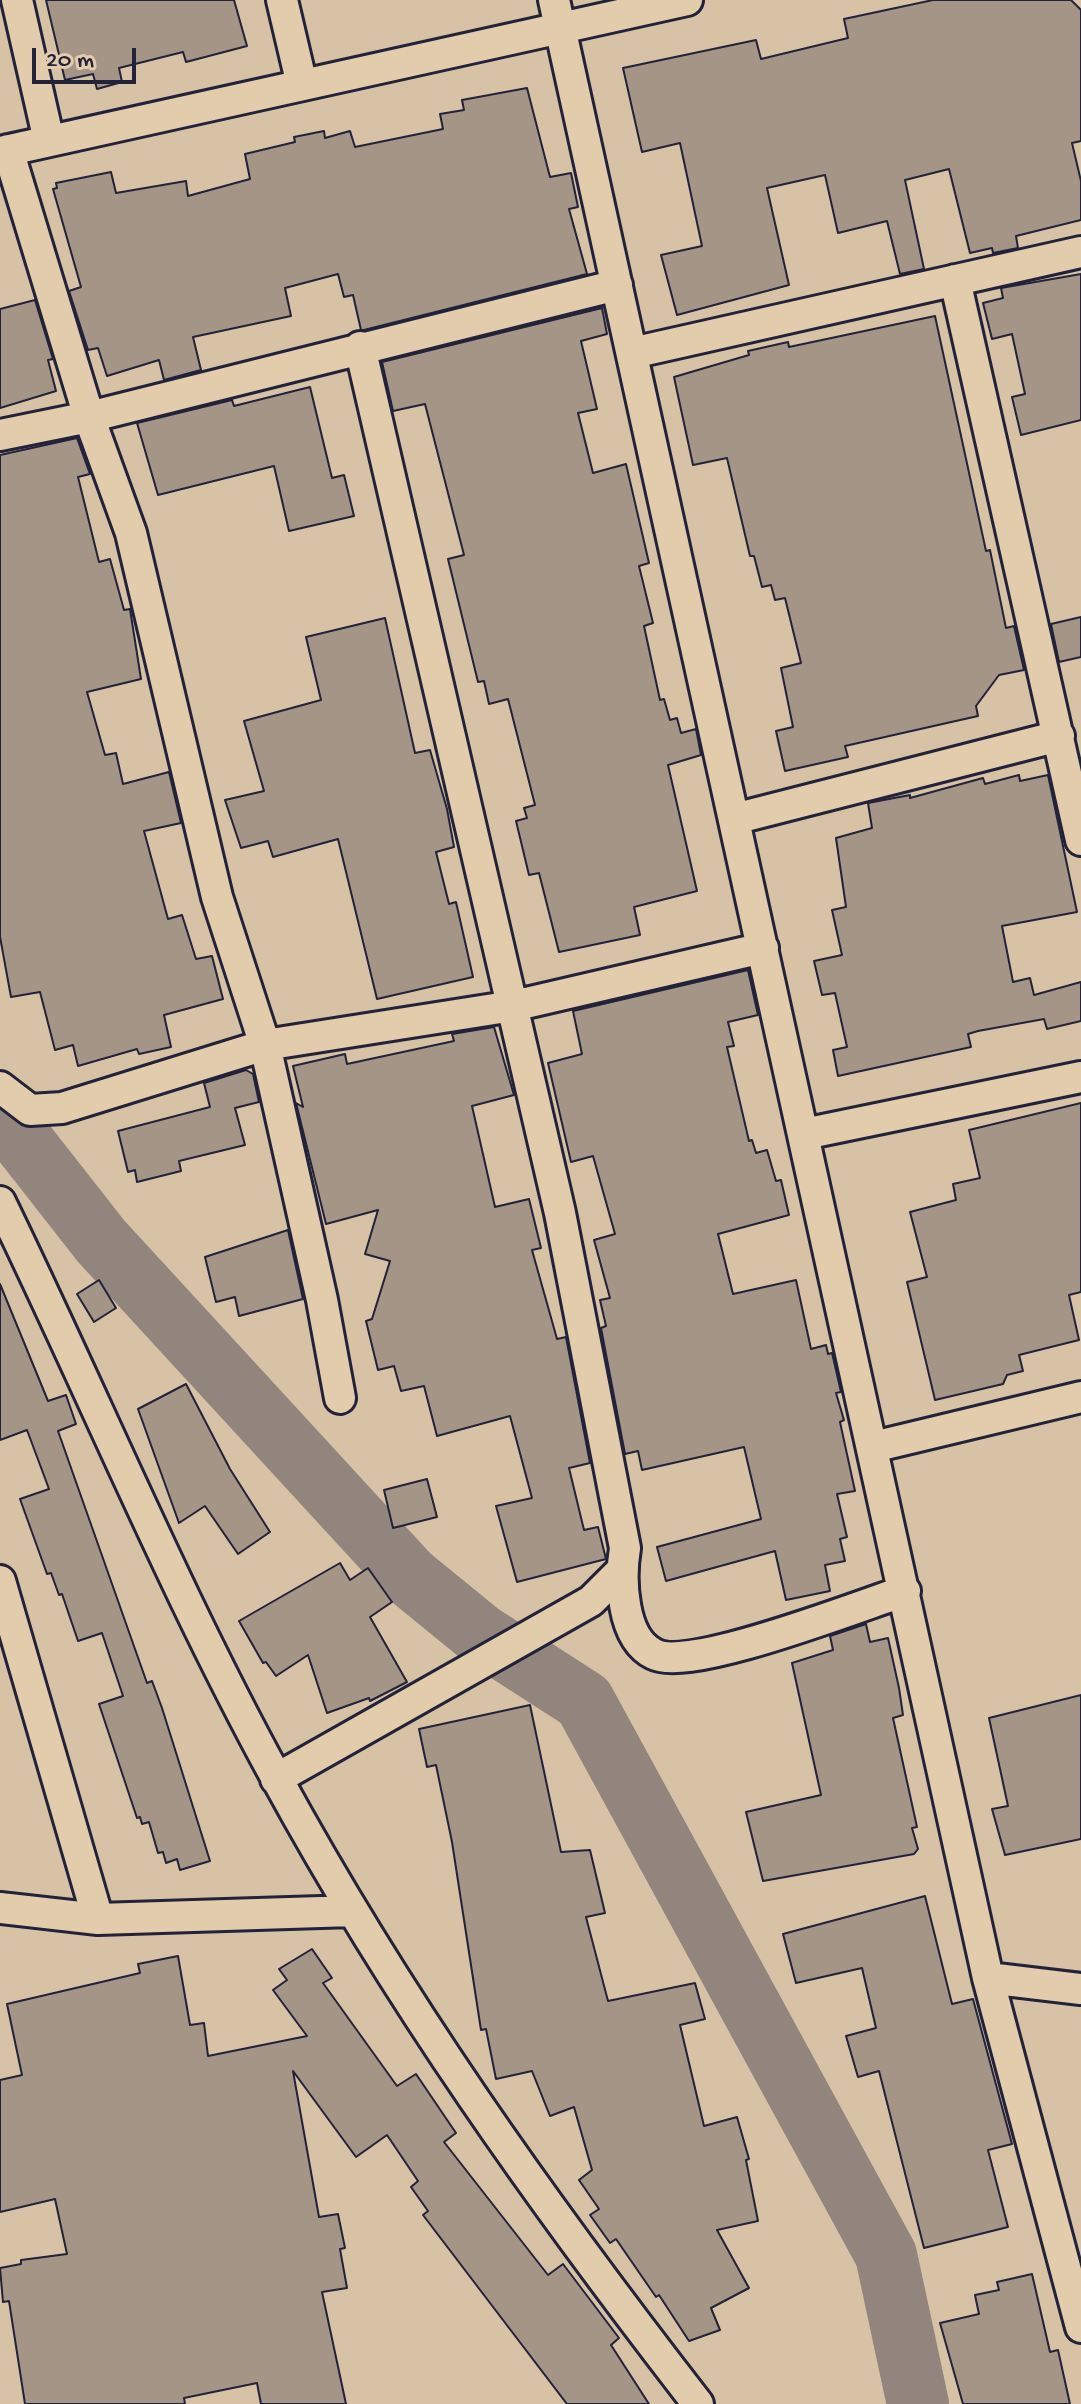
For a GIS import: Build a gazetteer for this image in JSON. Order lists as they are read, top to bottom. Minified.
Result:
{"scale_bar":"20 m"}
